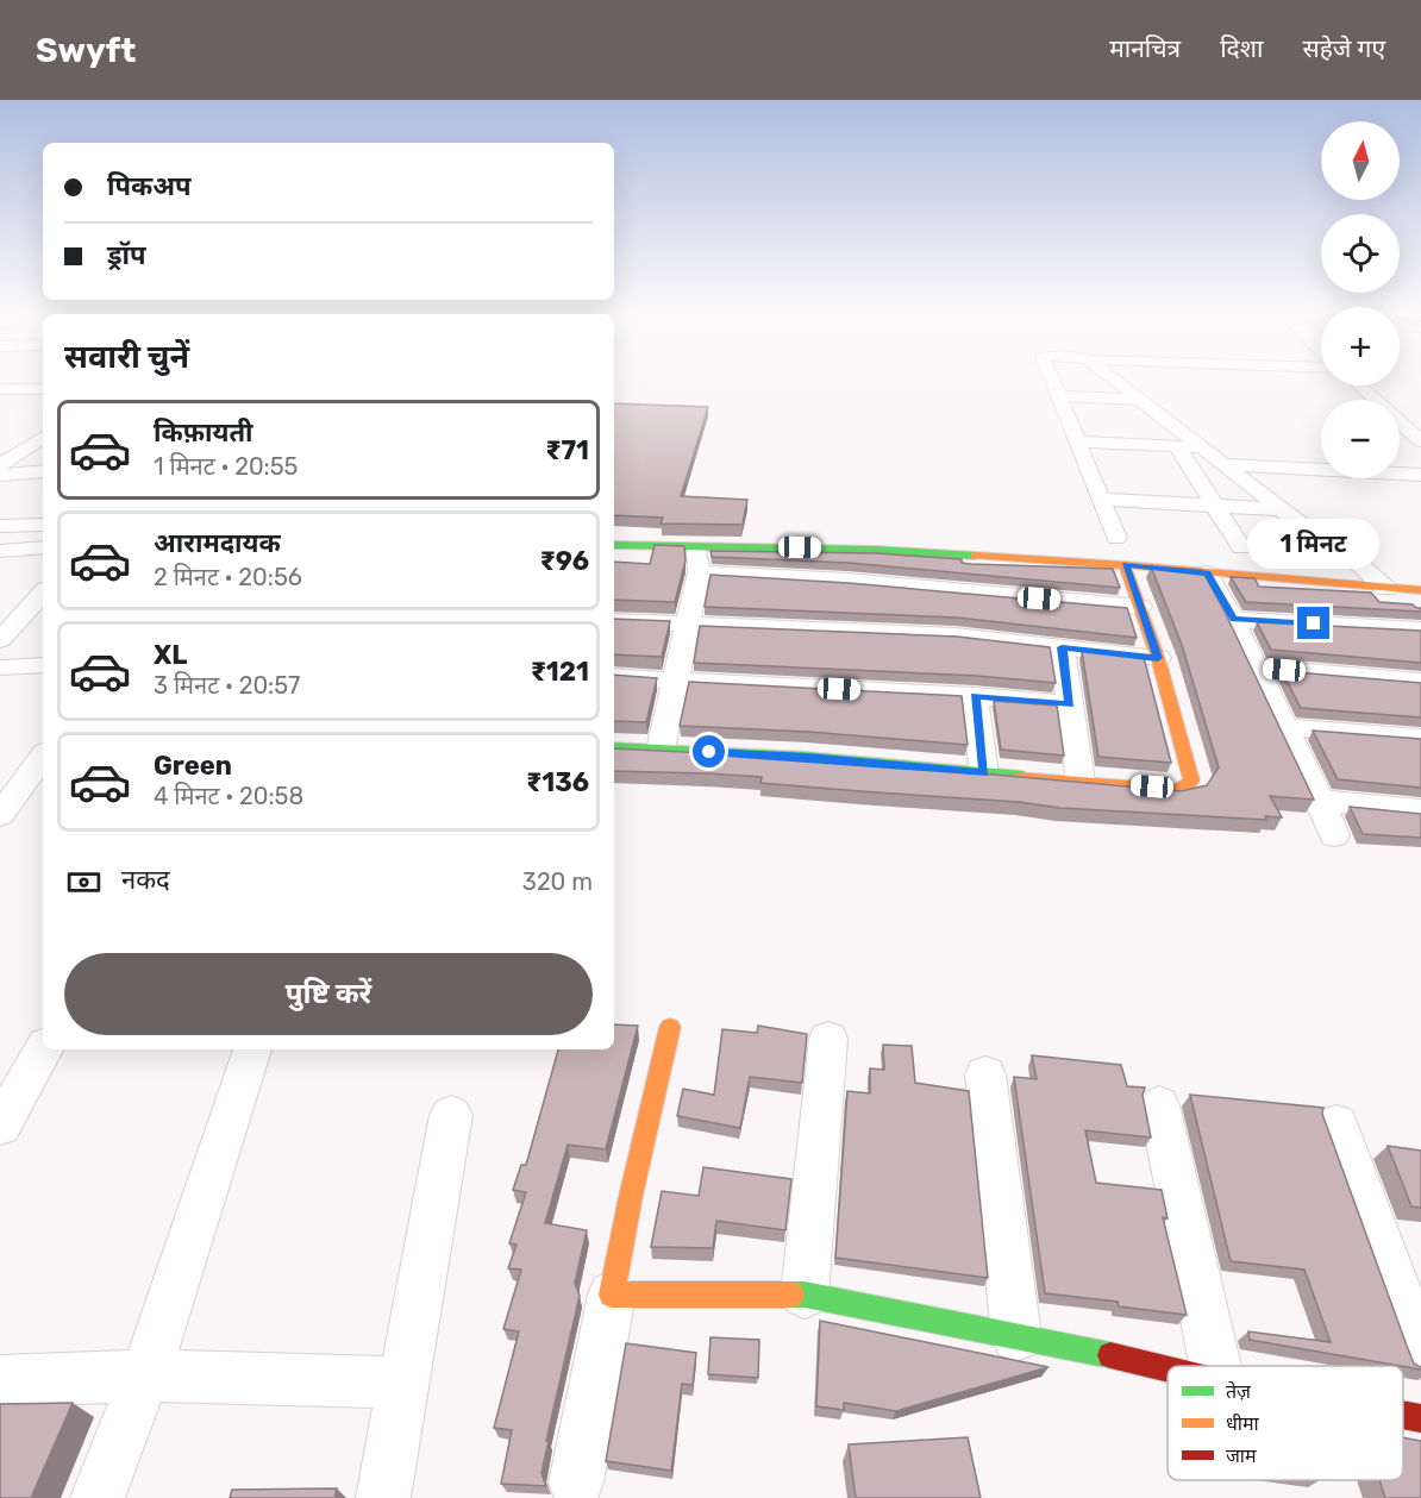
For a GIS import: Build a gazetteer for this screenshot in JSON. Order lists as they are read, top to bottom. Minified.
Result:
{"legend":["तेज़","धीमा","जाम"],"north":"top","page":{"header":"Swyft","nav":["मानचित्र","दिशा","सहेजे गए"],"map_buttons":["+","−"],"banner":["पिकअप","ड्रॉप"],"heading":"सवारी चुनें","list":[{"name":"किफ़ायती","note":"1 मिनट · 20:55","value":"₹71"},{"name":"आरामदायक","note":"2 मिनट · 20:56","value":"₹96"},{"name":"XL","note":"3 मिनट · 20:57","value":"₹121"},{"name":"Green","note":"4 मिनट · 20:58","value":"₹136"}],"bubble":"1 मिनट","pay":["नकद","320 m"],"buttons":"पुष्टि करें"}}
